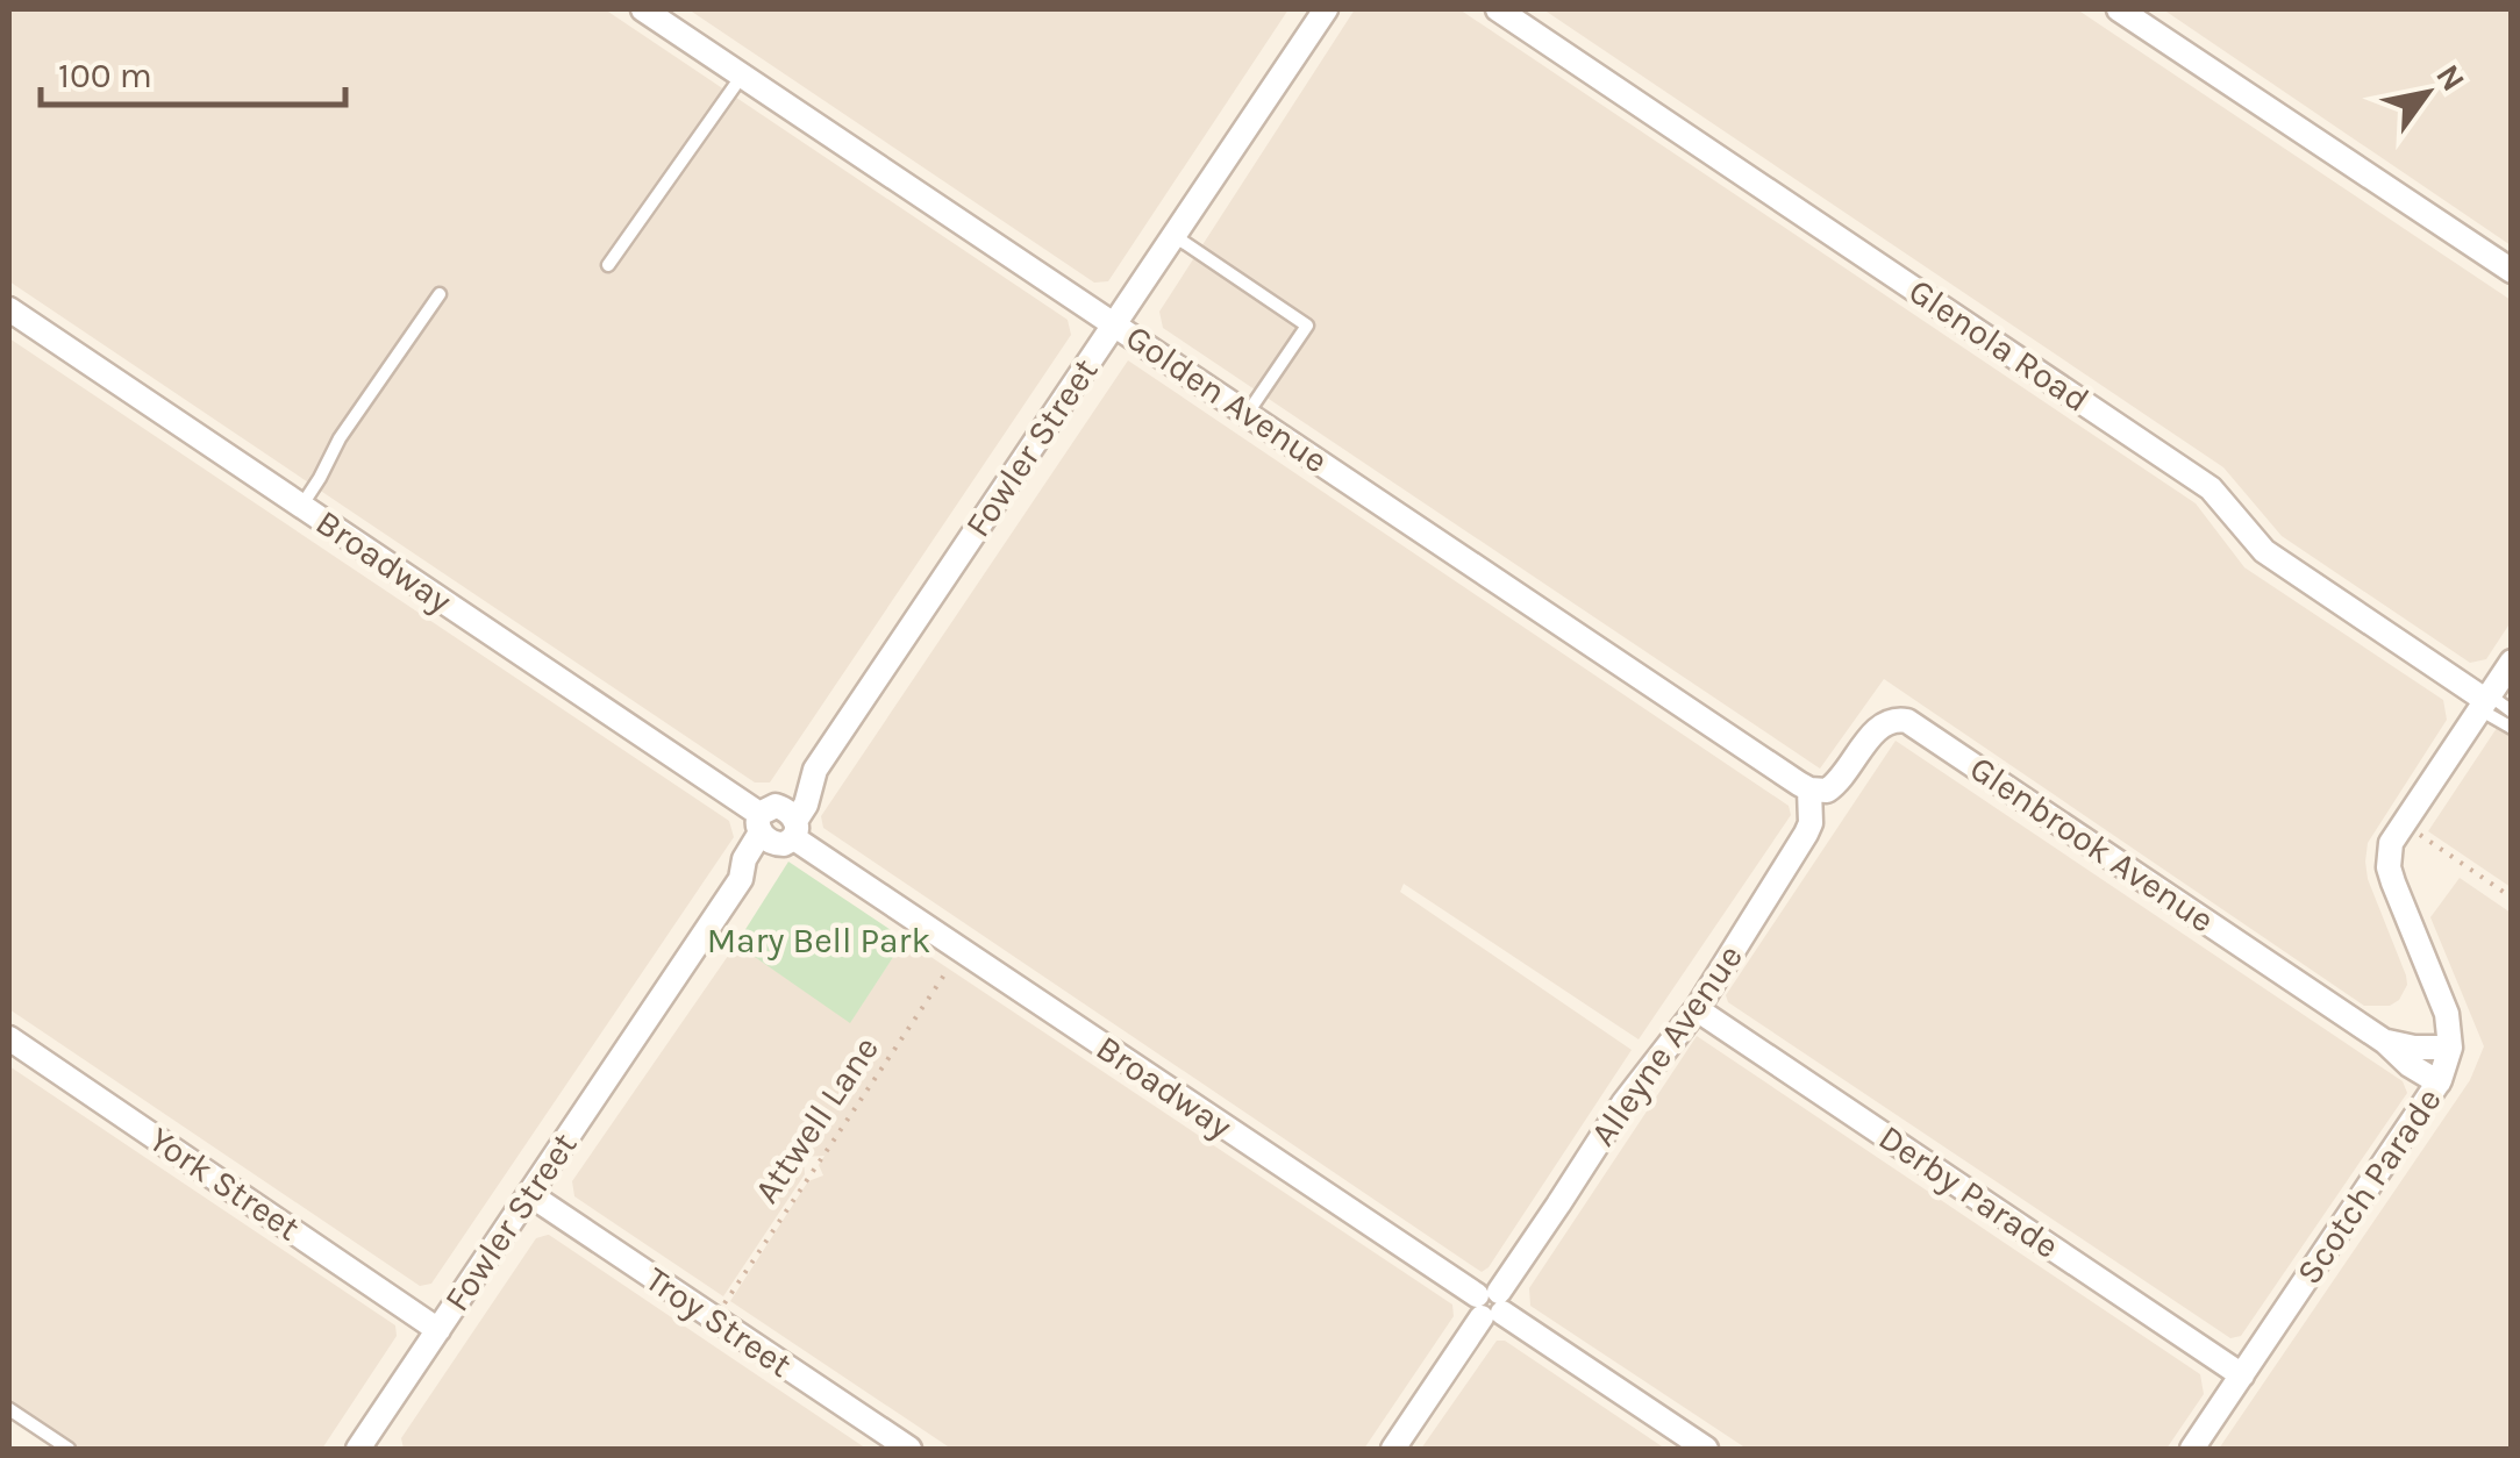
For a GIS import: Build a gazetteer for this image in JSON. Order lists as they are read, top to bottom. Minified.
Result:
{"streets":{"street":["Glenola Road","Golden Avenue","Fowler Street","Broadway","Glenbrook Avenue","Alleyne Avenue","York Street","Scotch Parade","Derby Parade","Troy Street"],"path":["Attwell Lane"]},"crossings":[["Glenola Road","Scotch Parade"],["Golden Avenue","Fowler Street"],["Golden Avenue","Glenbrook Avenue"],["Golden Avenue","Alleyne Avenue"],["Fowler Street","Broadway"],["Fowler Street","York Street"],["Fowler Street","Troy Street"],["Broadway","Alleyne Avenue"],["Broadway","Attwell Lane"],["Glenbrook Avenue","Alleyne Avenue"],["Glenbrook Avenue","Scotch Parade"],["Alleyne Avenue","Derby Parade"],["Attwell Lane","Troy Street"],["Scotch Parade","Derby Parade"]],"parks":["Mary Bell Park"],"scale_bar":"100 m","north":"top right"}
